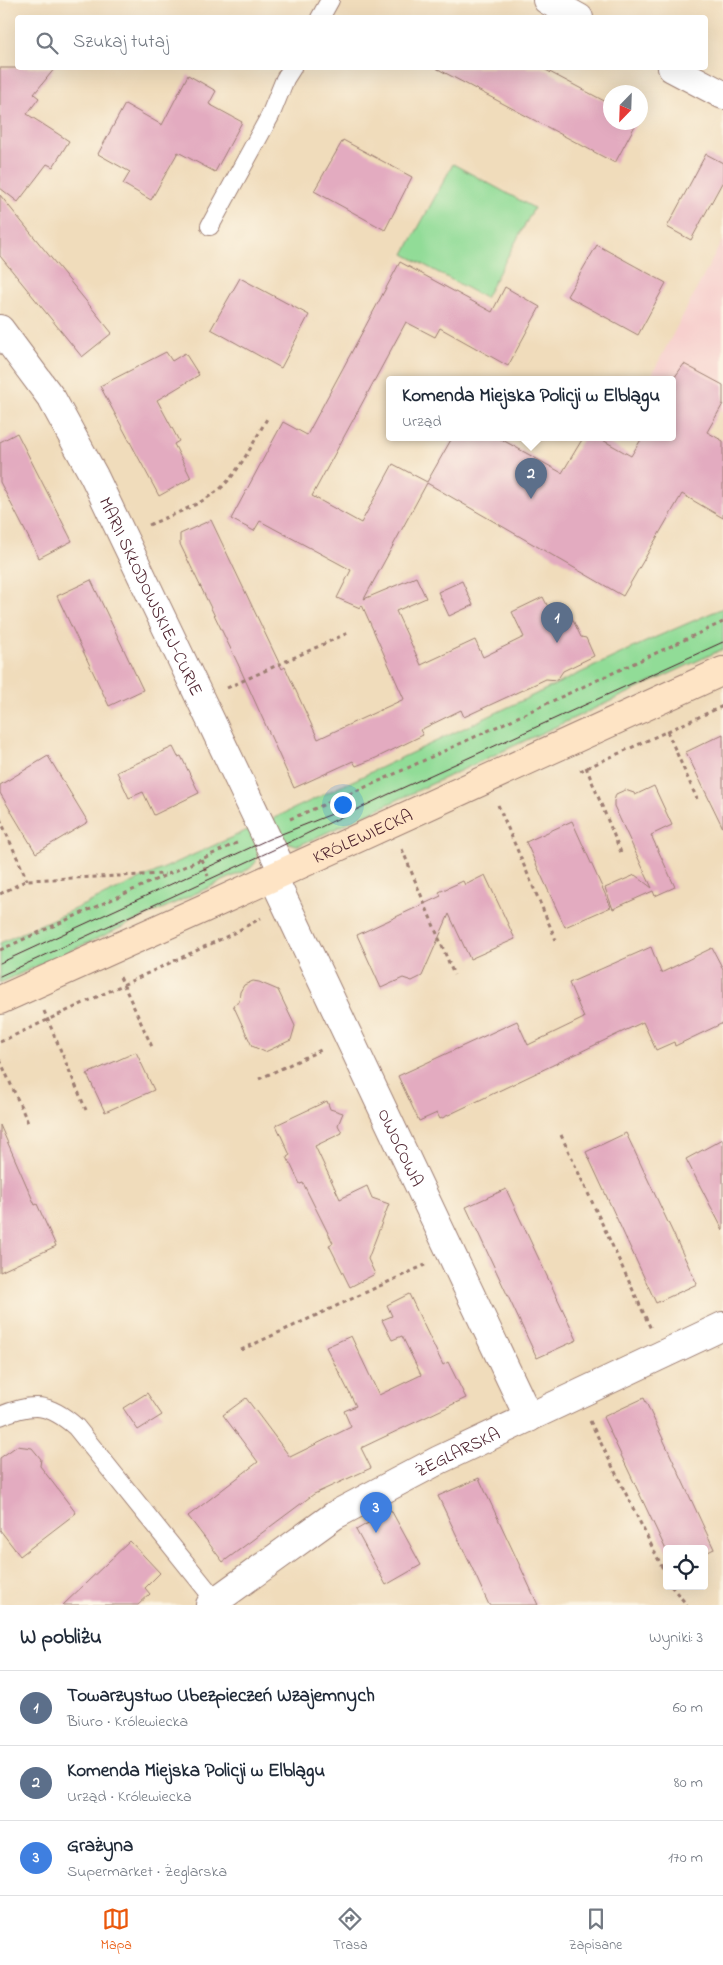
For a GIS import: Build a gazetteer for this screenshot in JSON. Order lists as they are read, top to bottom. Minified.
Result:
{"streets":{"main road":["KRÓLEWIECKA"],"street":["MARII SKŁODOWSKIEJ-CURIE","OWOCOWA","ŻEGLARSKA"]},"crossings":[["MARII SKŁODOWSKIEJ-CURIE","KRÓLEWIECKA"],["MARII SKŁODOWSKIEJ-CURIE","OWOCOWA"],["KRÓLEWIECKA","OWOCOWA"],["OWOCOWA","ŻEGLARSKA"]],"north":"bottom left","page":{"search":"Szukaj tutaj","popup":["Komenda Miejska Policji w Elblągu","Urząd"],"pins":["2","1","3"],"heading":["W pobliżu","Wyniki: 3"],"list":[{"mark":"1","name":"Towarzystwo Ubezpieczeń Wzajemnych","note":"Biuro · Królewiecka","value":"60 m"},{"mark":"2","name":"Komenda Miejska Policji w Elblągu","note":"Urząd · Królewiecka","value":"80 m"},{"mark":"3","name":"Grażyna","note":"Supermarket · Żeglarska","value":"170 m"}],"nav":["Mapa","Trasa","Zapisane"]}}
